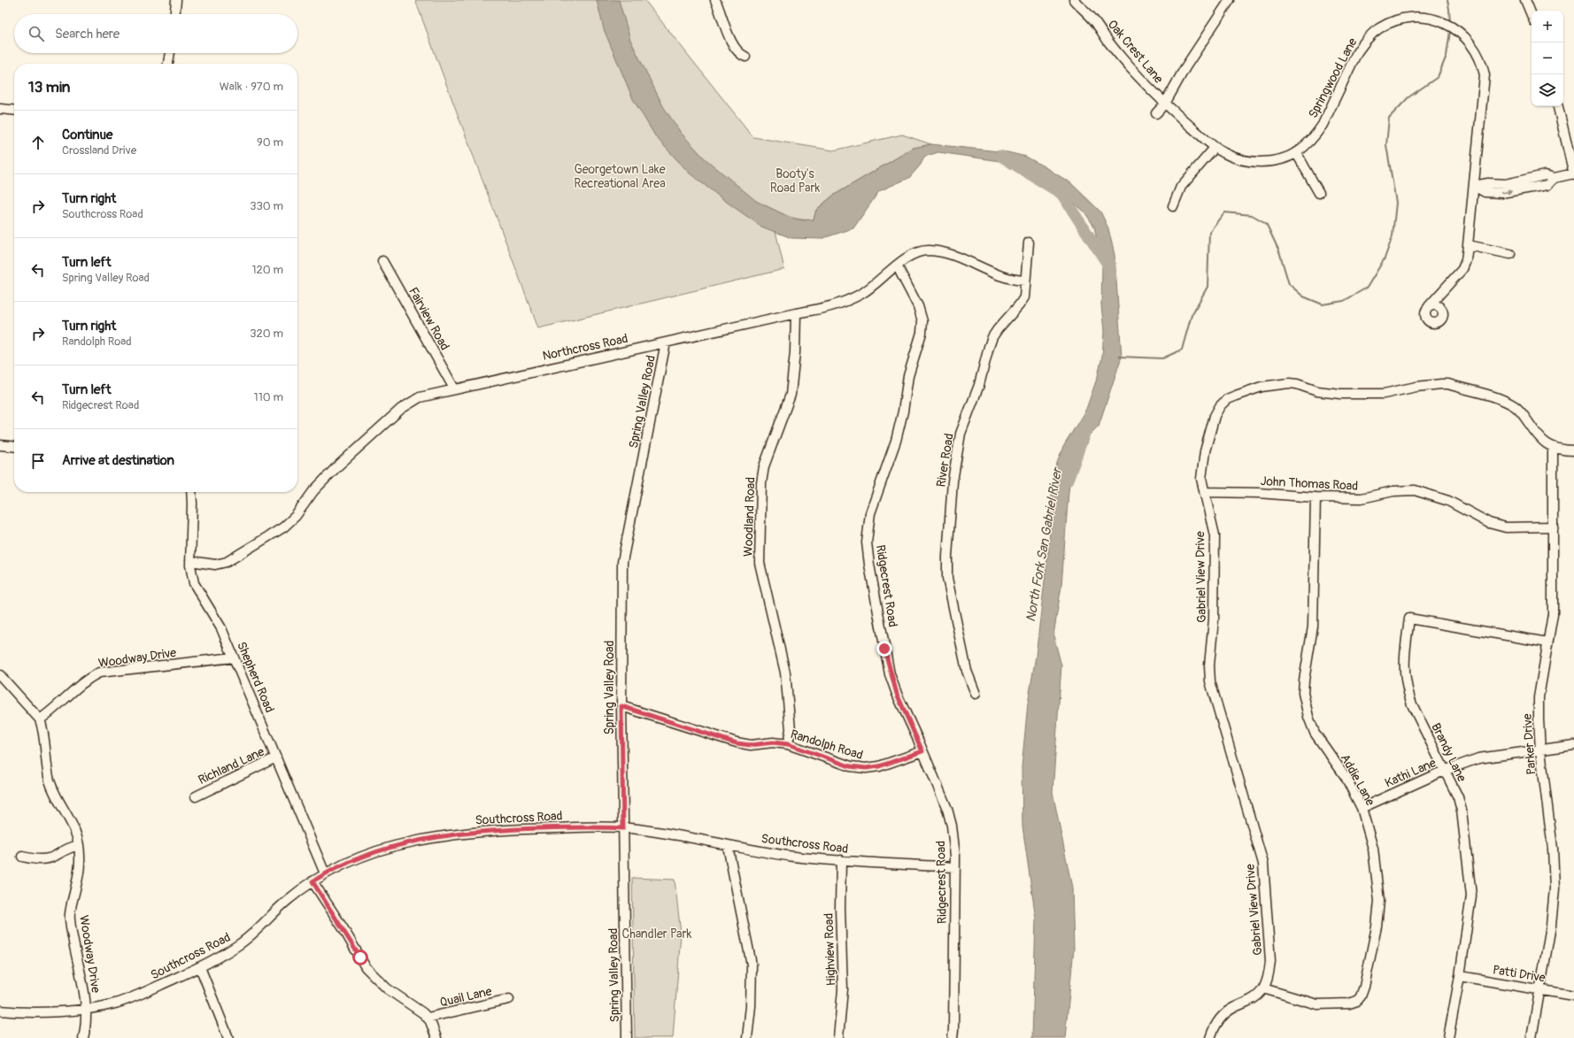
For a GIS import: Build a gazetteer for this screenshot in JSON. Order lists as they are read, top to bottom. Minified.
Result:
{"streets":{"street":["Oak Crest Lane","Springwood Lane","Fairview Road","Northcross Road","Spring Valley Road","River Road","John Thomas Road","Woodland Road","Gabriel View Drive","Ridgecrest Road","Woodway Drive","Shepherd Road","Randolph Road","Parker Drive","Brandy Lane","Richland Lane","Kathi Lane","Addie Lane","Southcross Road","Highview Road","Patti Drive","Quail Lane"]},"crossings":[["Oak Crest Lane","Springwood Lane"],["Fairview Road","Northcross Road"],["Northcross Road","Spring Valley Road"],["Northcross Road","River Road"],["Northcross Road","Woodland Road"],["Northcross Road","Ridgecrest Road"],["Northcross Road","Shepherd Road"],["Spring Valley Road","Randolph Road"],["Spring Valley Road","Southcross Road"],["John Thomas Road","Gabriel View Drive"],["John Thomas Road","Parker Drive"],["John Thomas Road","Addie Lane"],["Woodland Road","Randolph Road"],["Gabriel View Drive","Parker Drive"],["Gabriel View Drive","Addie Lane"],["Ridgecrest Road","Randolph Road"],["Ridgecrest Road","Southcross Road"],["Woodway Drive","Shepherd Road"],["Woodway Drive","Southcross Road"],["Shepherd Road","Richland Lane"],["Shepherd Road","Southcross Road"],["Parker Drive","Brandy Lane"],["Parker Drive","Kathi Lane"],["Parker Drive","Patti Drive"],["Brandy Lane","Kathi Lane"],["Brandy Lane","Patti Drive"],["Kathi Lane","Addie Lane"],["Southcross Road","Highview Road"]],"water":["North Fork San Gabriel River"],"parks":["Georgetown Lake Recreational Area","Booty's Road Park","Chandler Park"],"page":{"map_buttons":["+","−"],"search":"Search here","heading":["13 min","Walk · 970 m"],"list":[["Continue","Crossland Drive","90 m"],["Turn right","Southcross Road","330 m"],["Turn left","Spring Valley Road","120 m"],["Turn right","Randolph Road","320 m"],["Turn left","Ridgecrest Road","110 m"],"Arrive at destination"]}}
